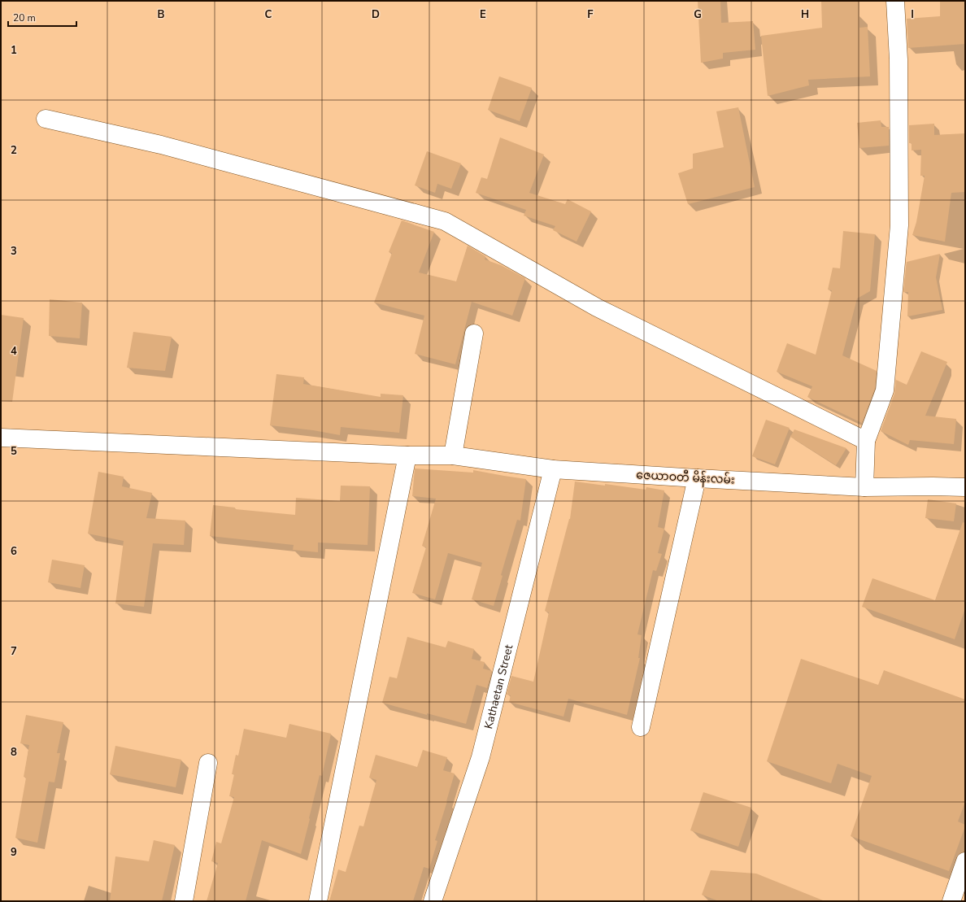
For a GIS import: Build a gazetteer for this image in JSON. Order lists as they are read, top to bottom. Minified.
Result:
{"streets":{"street":["ဇေယာဝတီ မိန်းလမ်း","Kathaetan Street"]},"crossings":[["ဇေယာဝတီ မိန်းလမ်း","Kathaetan Street"]],"scale_bar":"20 m","grid":{"columns":["B","C","D","E","F","G","H","I"],"rows":["1","2","3","4","5","6","7","8","9"]}}
